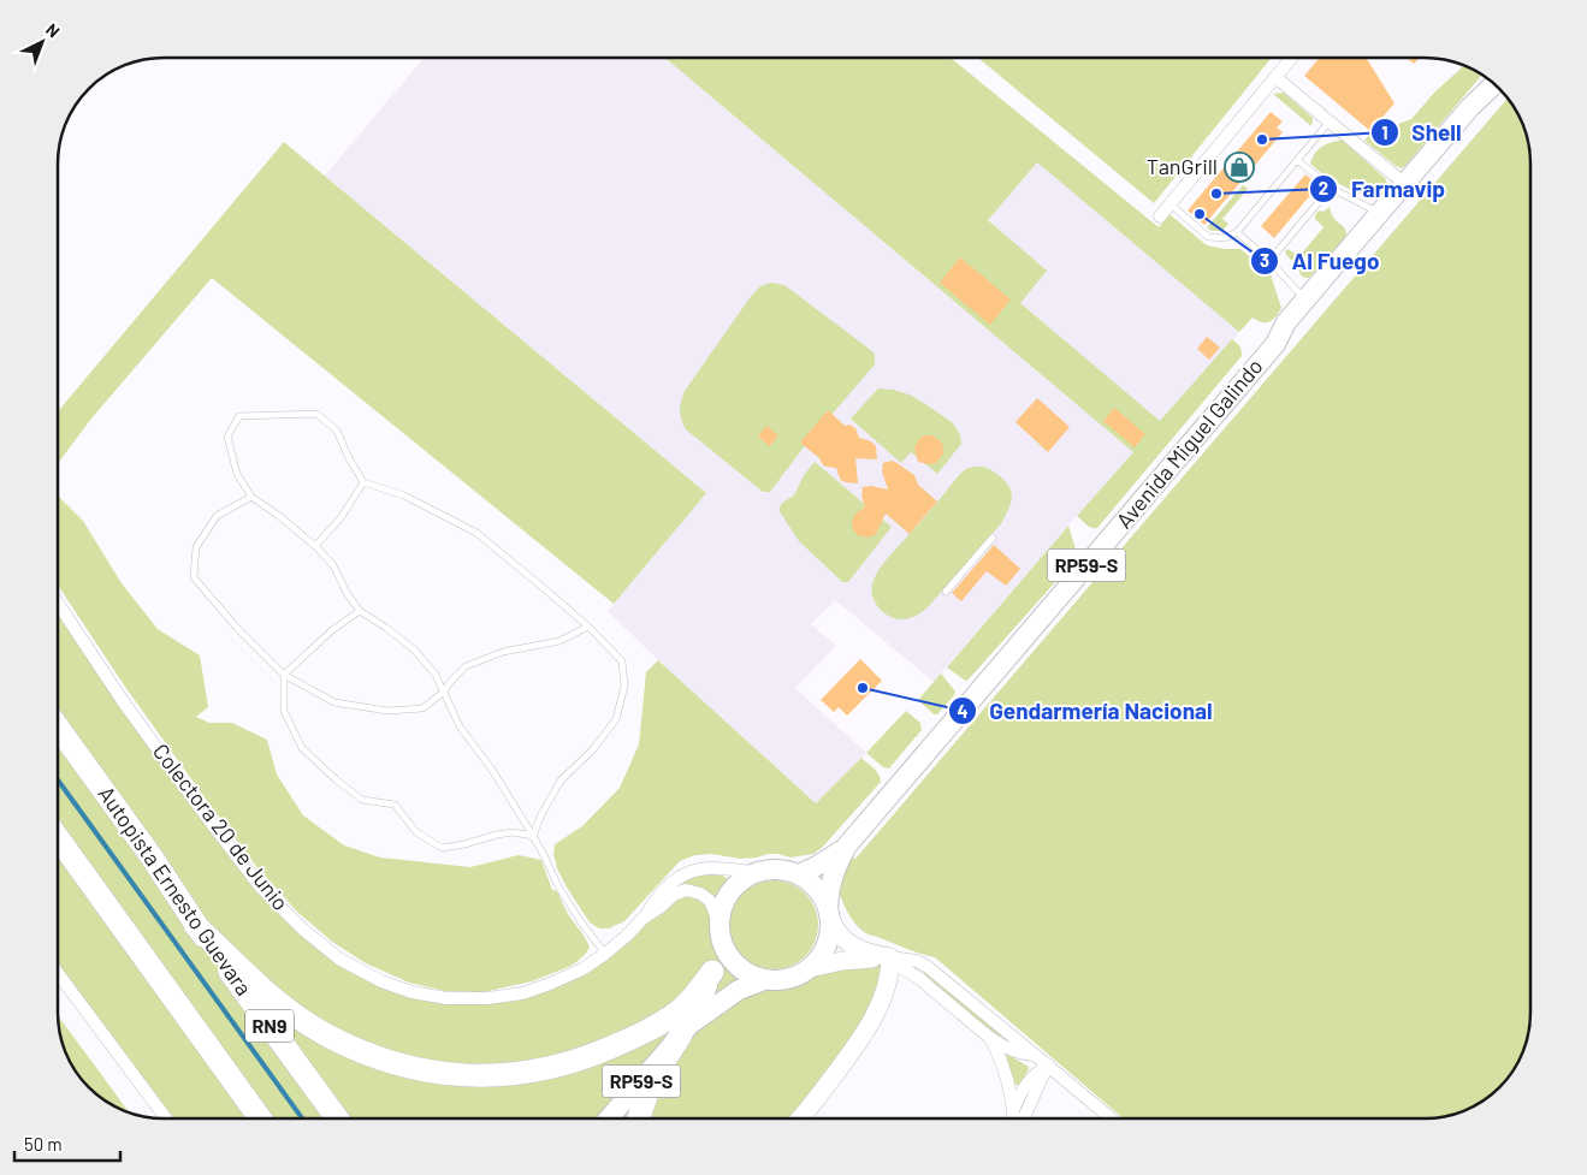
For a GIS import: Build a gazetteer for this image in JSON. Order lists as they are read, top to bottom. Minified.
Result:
{"streets":{"highway":["Autopista Ernesto Guevara","RN9"],"main road":["Avenida Miguel Galindo","RP59-S"],"street":["Colectora 20 de Junio"]},"crossings":[["Avenida Miguel Galindo","RP59-S"],["Avenida Miguel Galindo","Colectora 20 de Junio"],["RP59-S","Colectora 20 de Junio"]],"places":{"other":["Shell","Farmavip","Al Fuego","Gendarmería Nacional"],"shop":["TanGrill"]},"scale_bar":"50 m","north":"top right"}
